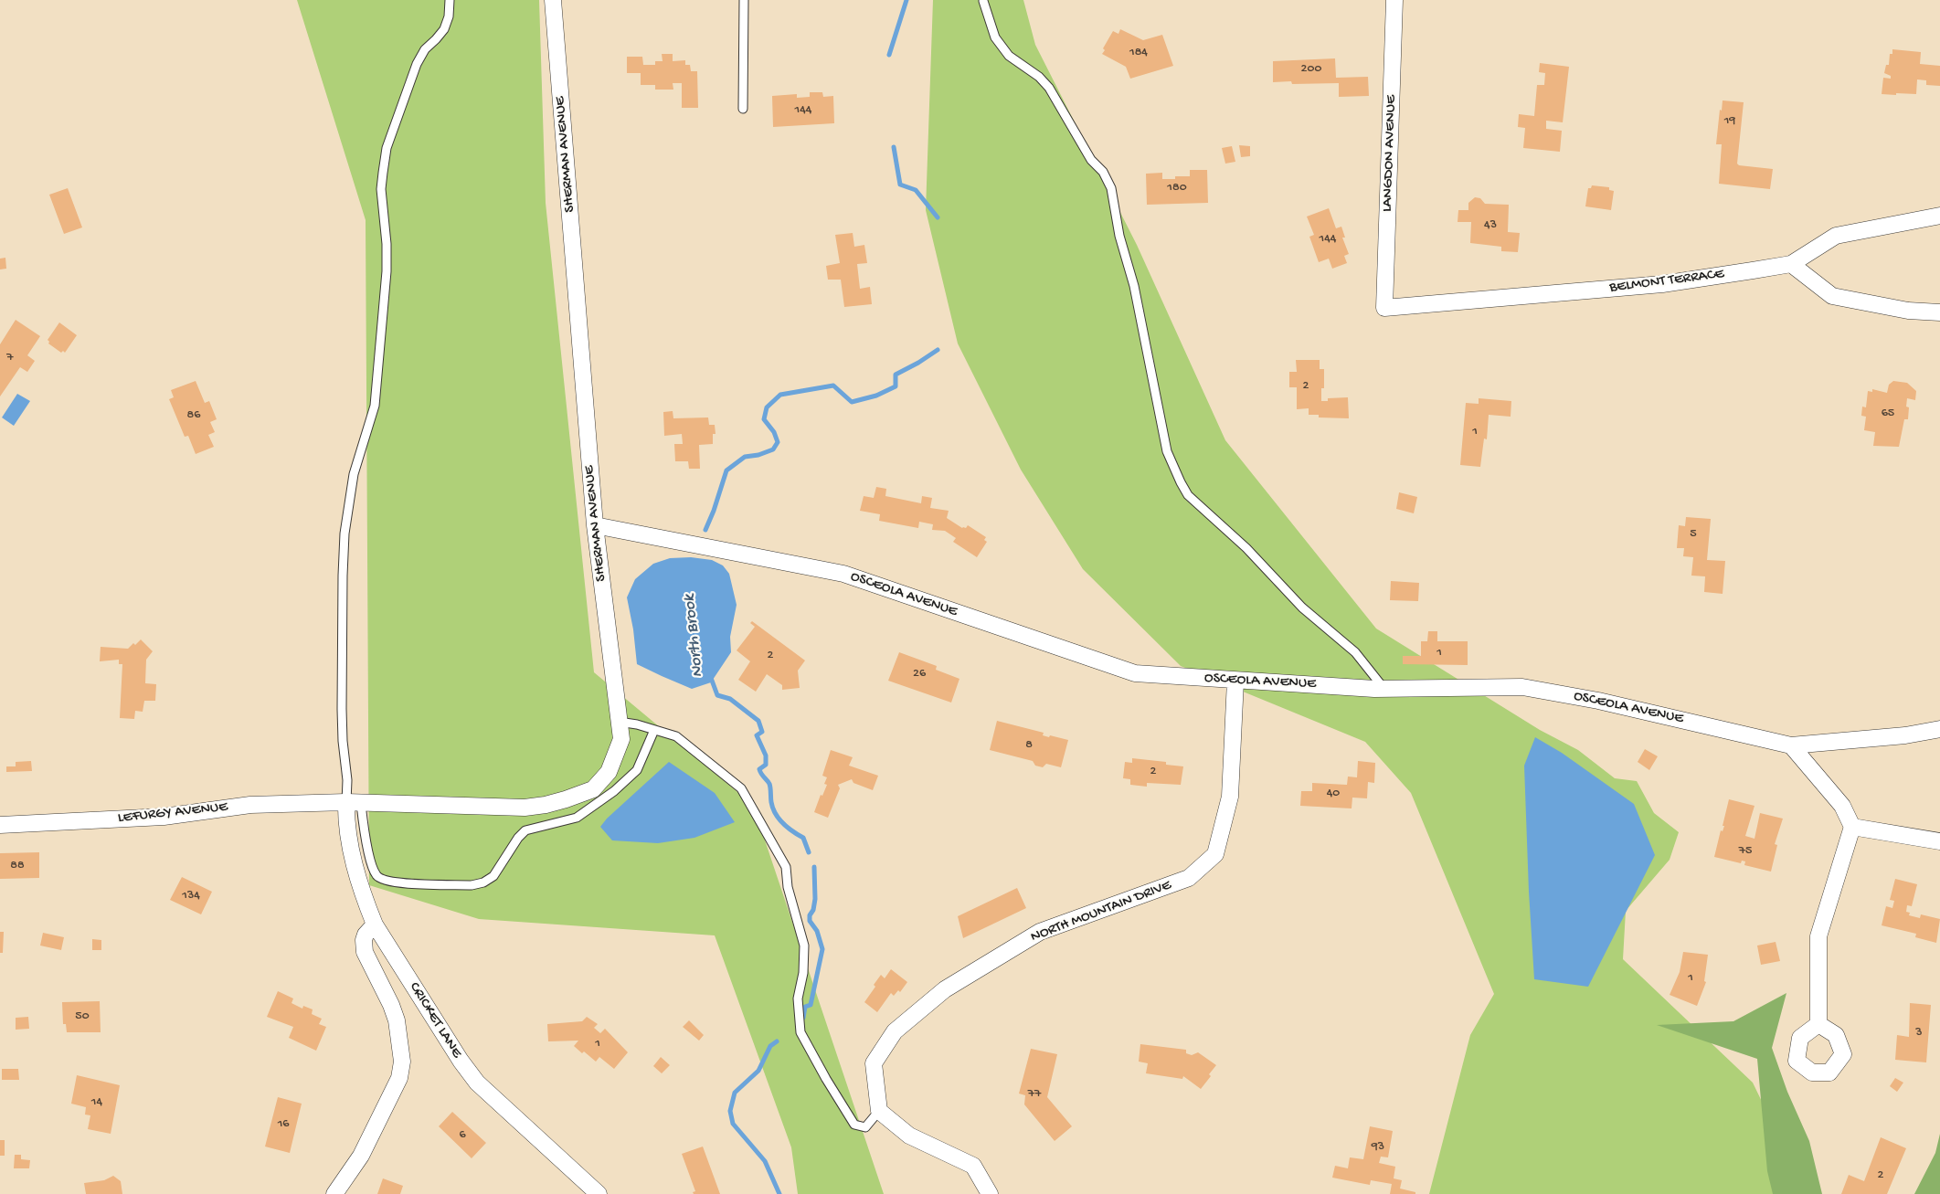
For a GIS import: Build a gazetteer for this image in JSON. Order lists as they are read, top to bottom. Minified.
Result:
{"streets":{"street":["LANGDON AVENUE","SHERMAN AVENUE","BELMONT TERRACE","OSCEOLA AVENUE","LEFURGY AVENUE","NORTH MOUNTAIN DRIVE","CRICKET LANE"]},"crossings":[["LANGDON AVENUE","BELMONT TERRACE"],["SHERMAN AVENUE","OSCEOLA AVENUE"],["SHERMAN AVENUE","LEFURGY AVENUE"],["SHERMAN AVENUE","CRICKET LANE"],["OSCEOLA AVENUE","NORTH MOUNTAIN DRIVE"],["LEFURGY AVENUE","CRICKET LANE"]],"water":["North Brook"],"house_numbers":["184","200","144","19","180","43","144","7","2","65","86","1","5","1","2","26","8","2","40","75","88","134","1","50","3","1","77","14","16","6","93","2"]}
